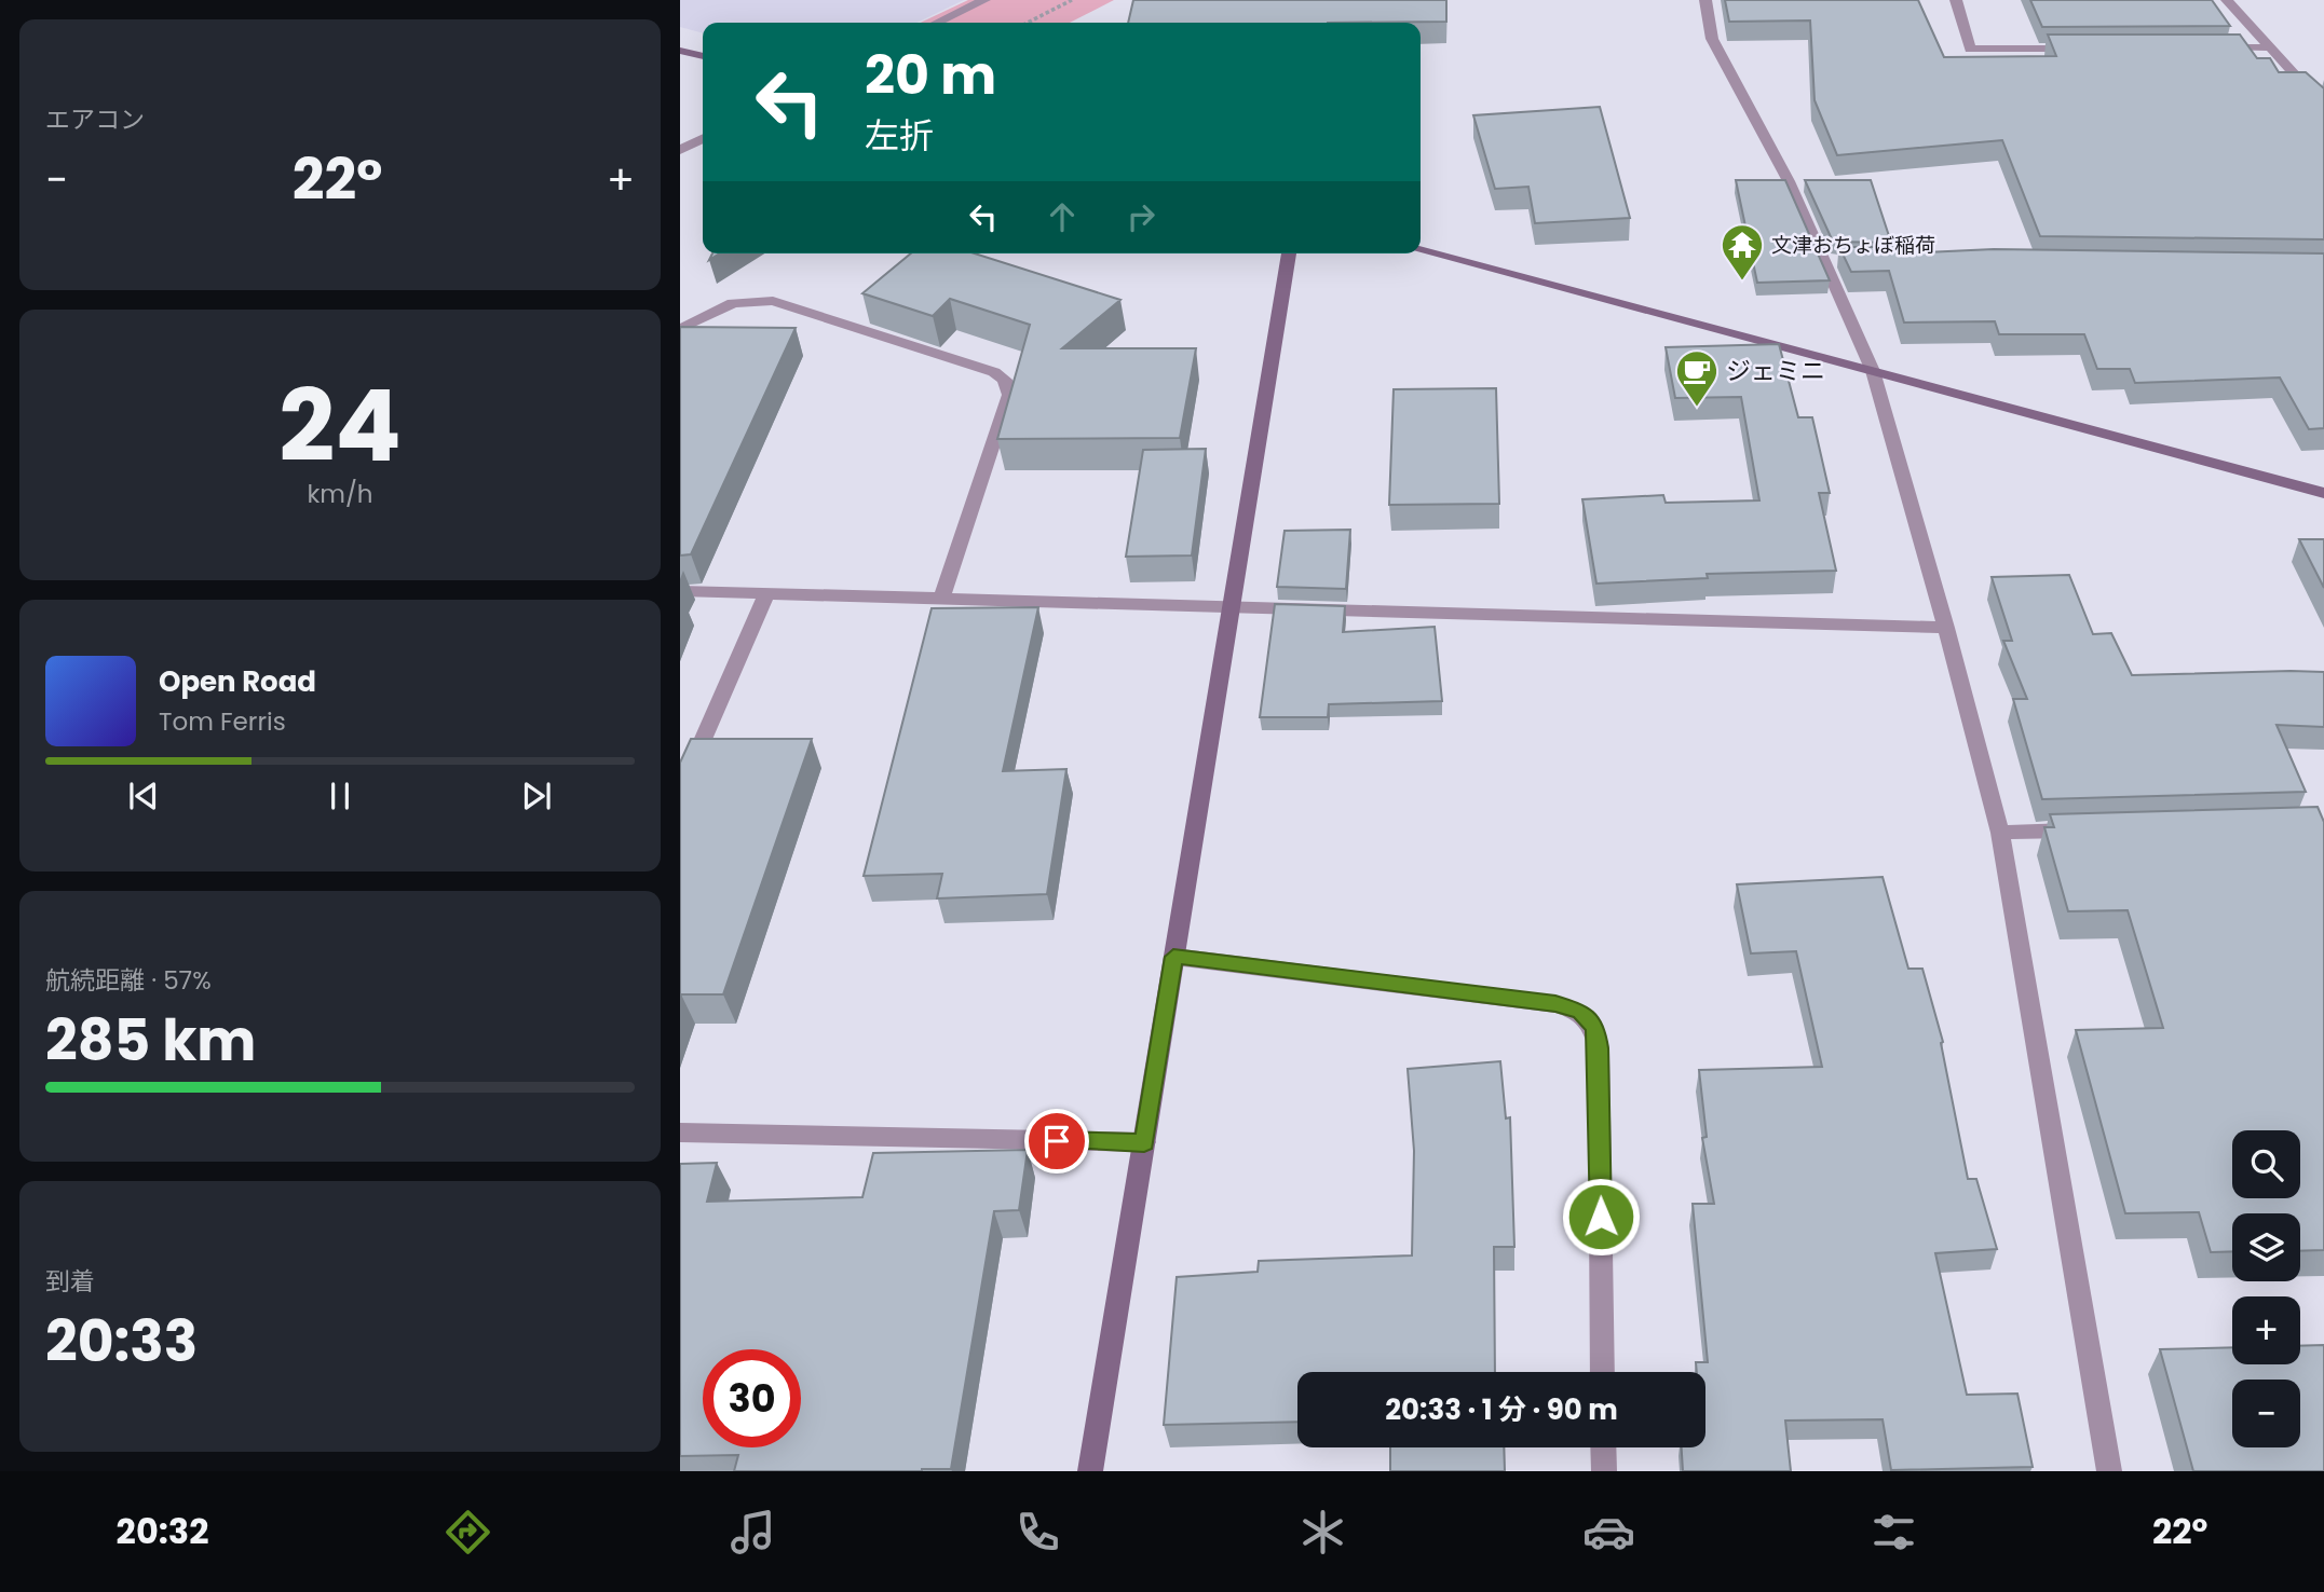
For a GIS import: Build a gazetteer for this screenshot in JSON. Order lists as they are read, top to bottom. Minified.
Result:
{"places":{"temple":["文津おちょぼ稲荷"],"cafe":["ジェミニ"]},"page":{"tile":["エアコン",["24","km/h"],["航続距離 · 57%","285 km"],["到着","20:33"]],"turn":["20 m","左折"],"heat":["−","22°","+"],"song":["Open Road","Tom Ferris"],"map_buttons":["+","−"],"limit":"30","trip":"20:33 · 1 分 · 90 m","tabs":["20:32","22°"]}}
